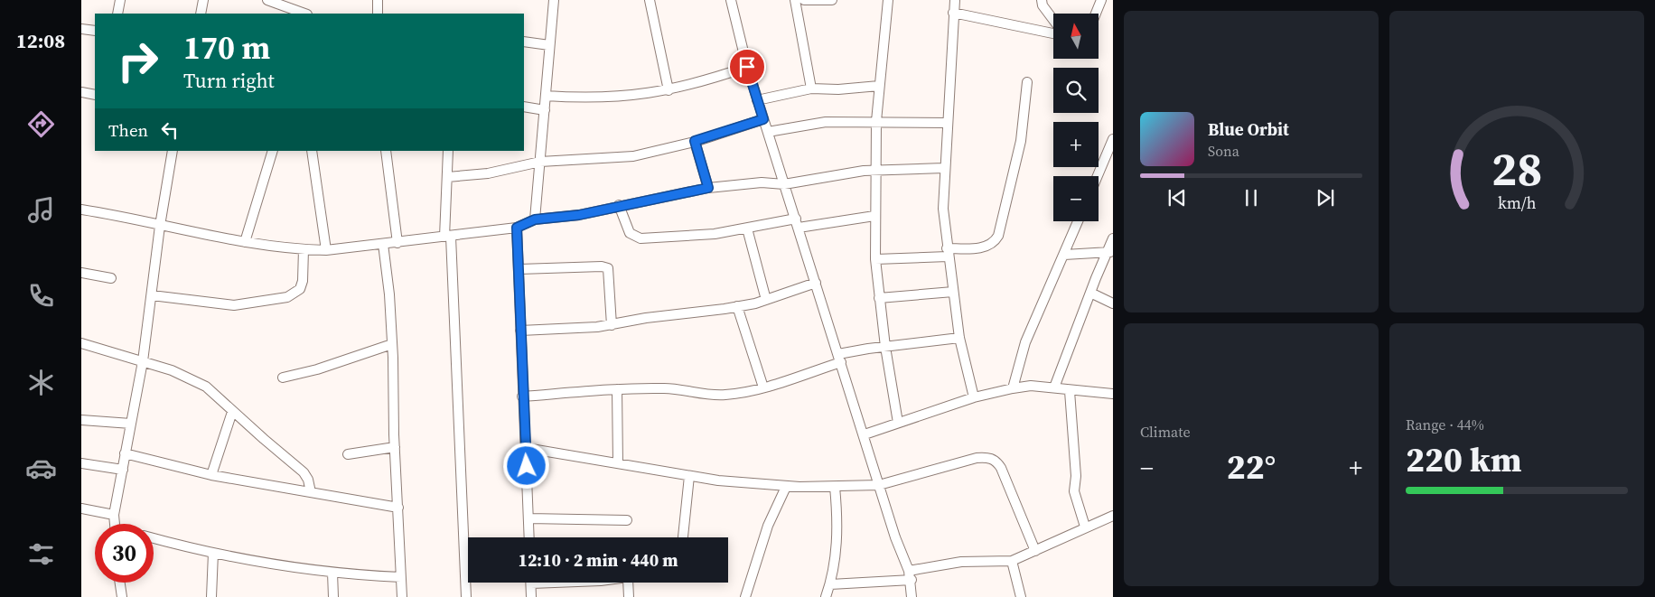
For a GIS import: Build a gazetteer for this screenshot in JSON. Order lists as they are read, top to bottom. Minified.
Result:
{"north":"top","page":{"tabs":"12:08","map_buttons":["+","−"],"turn":["170 m","Turn right"],"then":"Then","song":["Blue Orbit","Sona"],"tile":["Climate",["Range · 44%","220 km"]],"heat":["−","22°","+"],"limit":"30","trip":"12:10 · 2 min · 440 m","gauge":["28","km/h"]}}
